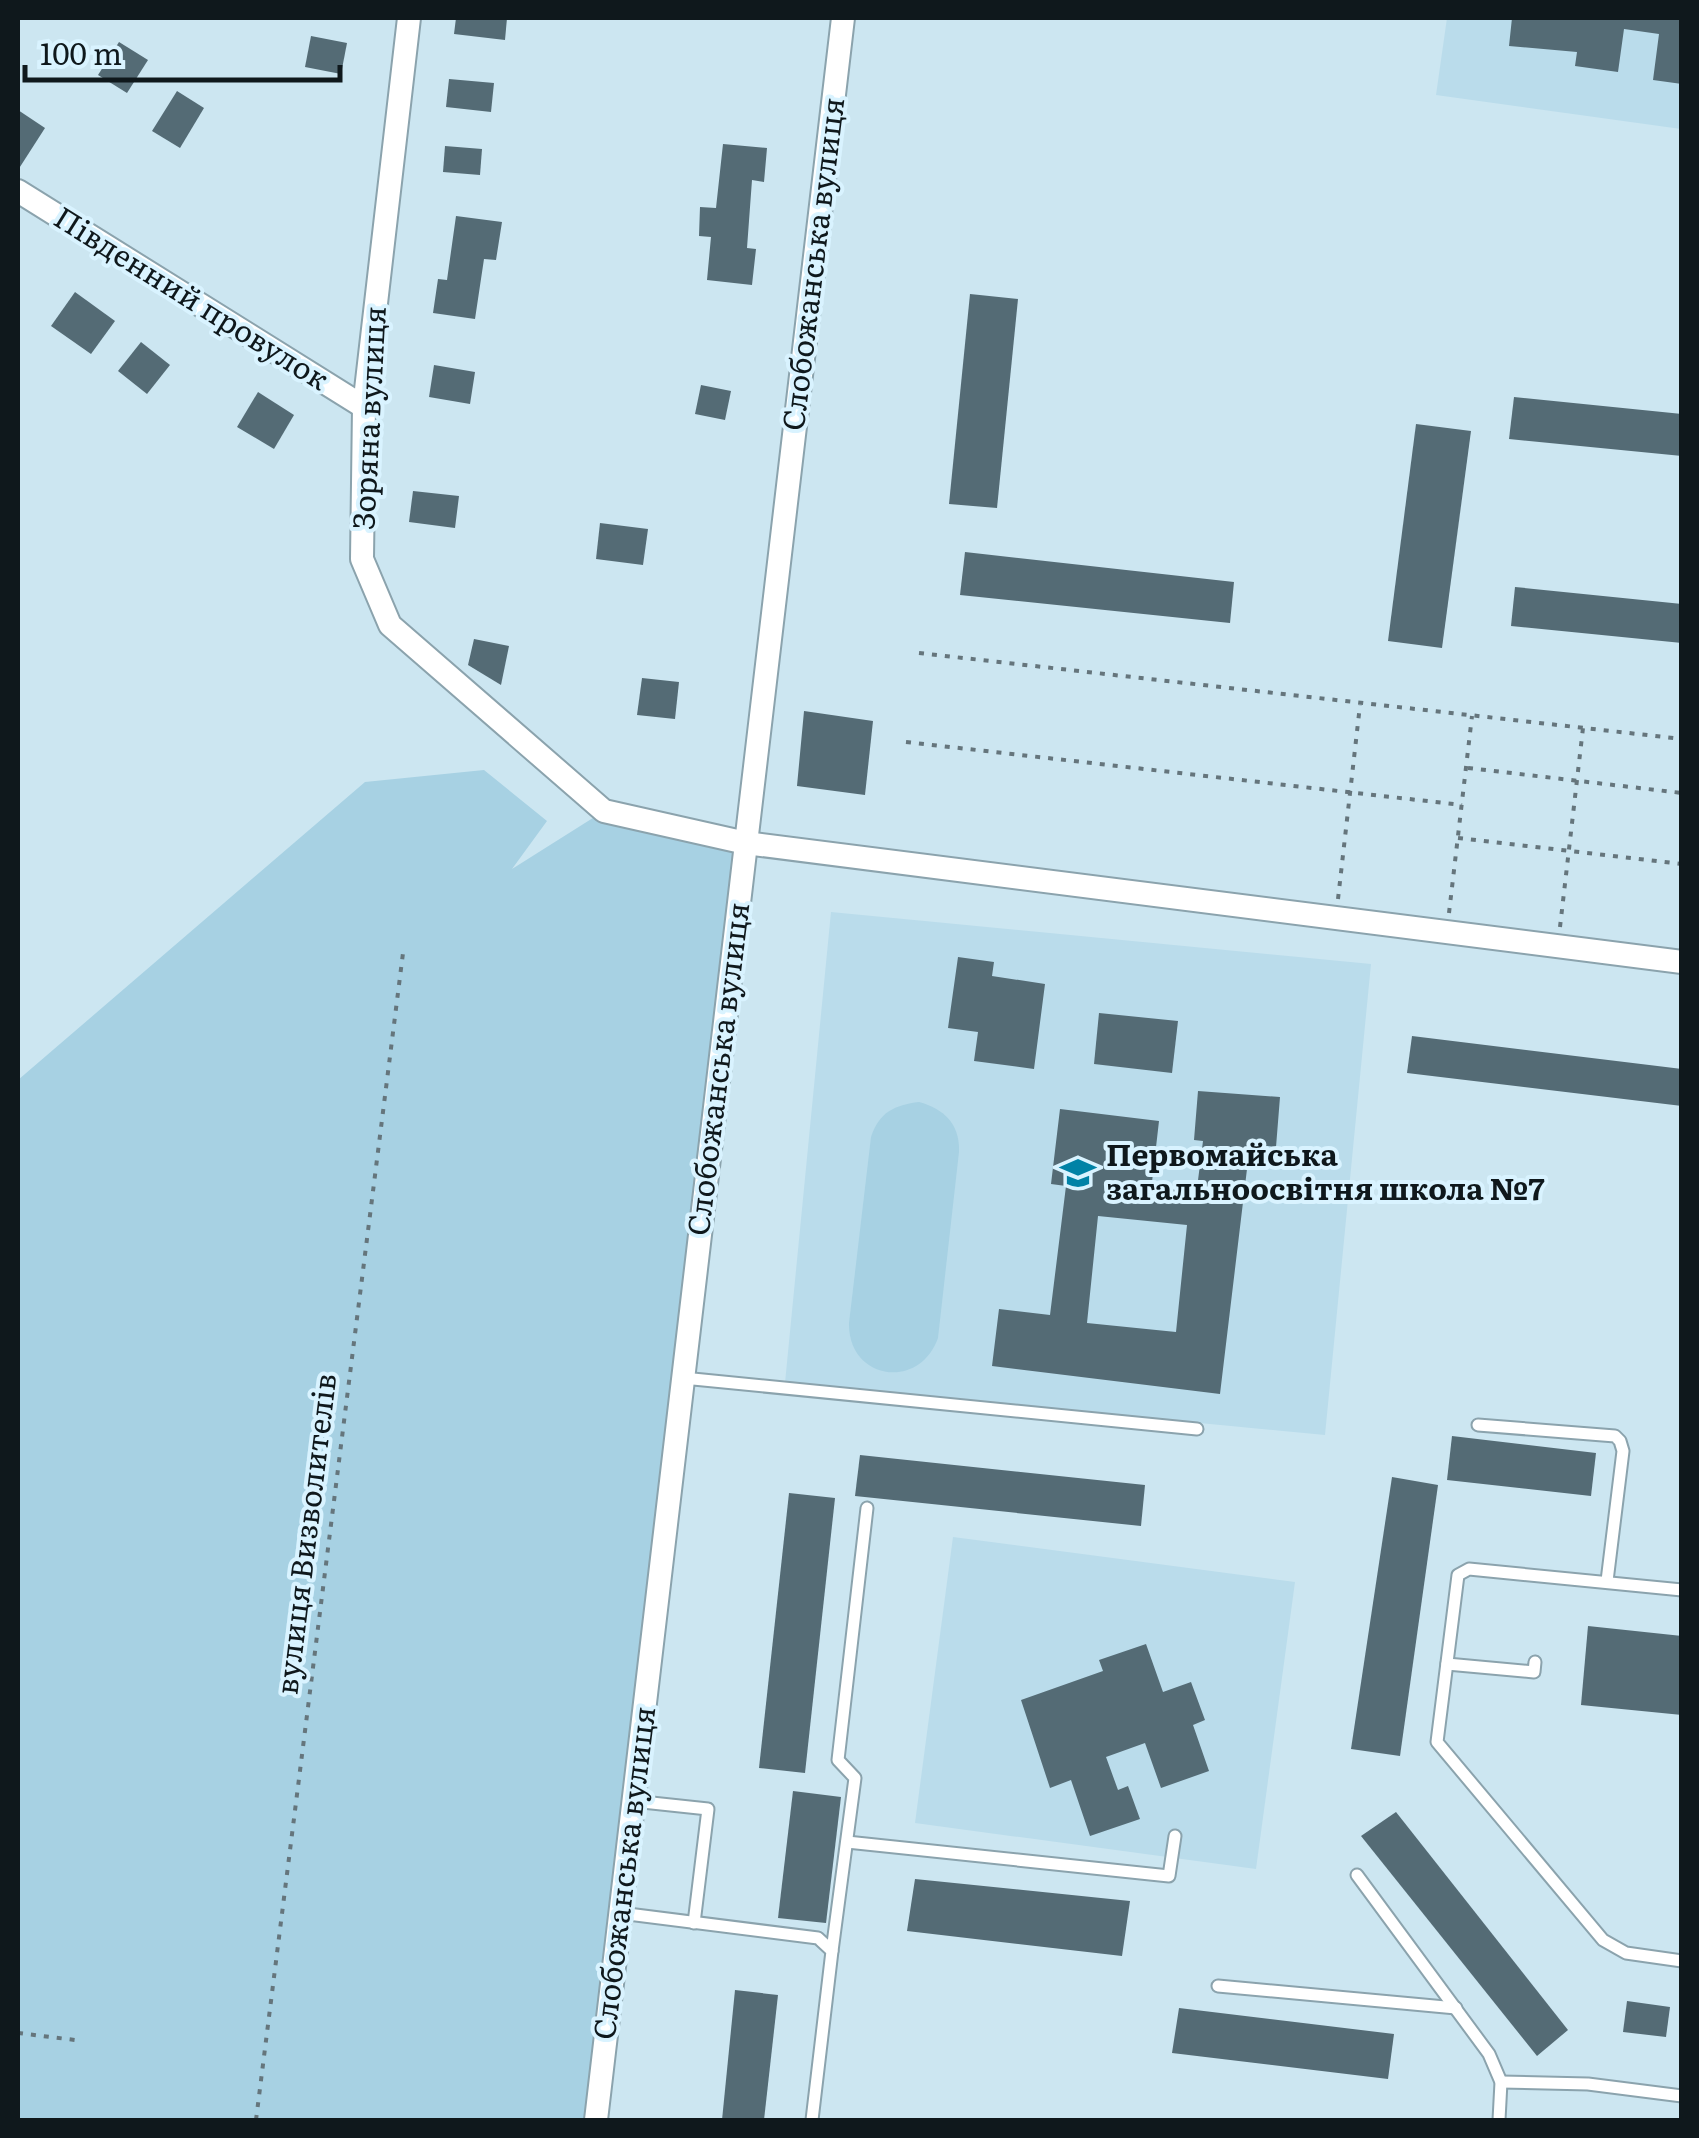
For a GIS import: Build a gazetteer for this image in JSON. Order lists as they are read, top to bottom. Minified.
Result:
{"streets":{"street":["Слобожанська вулиця","Південний провулок","Зоряна вулиця"],"path":["вулиця Визволителів"]},"crossings":[["Слобожанська вулиця","Зоряна вулиця"],["Південний провулок","Зоряна вулиця"]],"places":{"school or university":["Первомайська загальноосвітня школа №7"]},"scale_bar":"100 m"}
